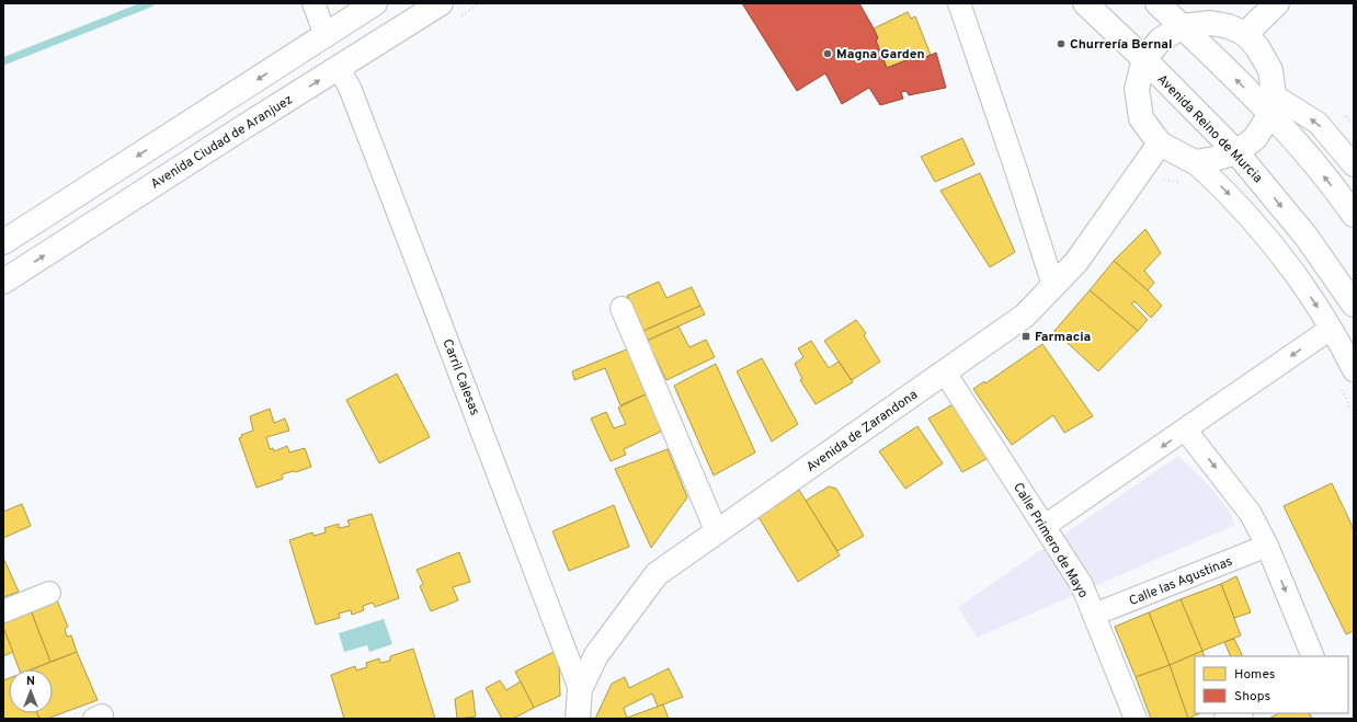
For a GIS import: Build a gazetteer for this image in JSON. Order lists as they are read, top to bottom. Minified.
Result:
{"streets":{"main road":["Avenida Reino de Murcia","Avenida Ciudad de Aranjuez","Avenida de Zarandona"],"street":["Carril Calesas","Calle Primero de Mayo","Calle las Agustinas"]},"crossings":[["Avenida Ciudad de Aranjuez","Carril Calesas"],["Carril Calesas","Avenida de Zarandona"],["Avenida de Zarandona","Calle Primero de Mayo"],["Calle Primero de Mayo","Calle las Agustinas"]],"places":{"other":["Churrería Bernal","Magna Garden"],"transit":["Farmacia"]},"legend":["Homes","Shops"],"north":"top"}
